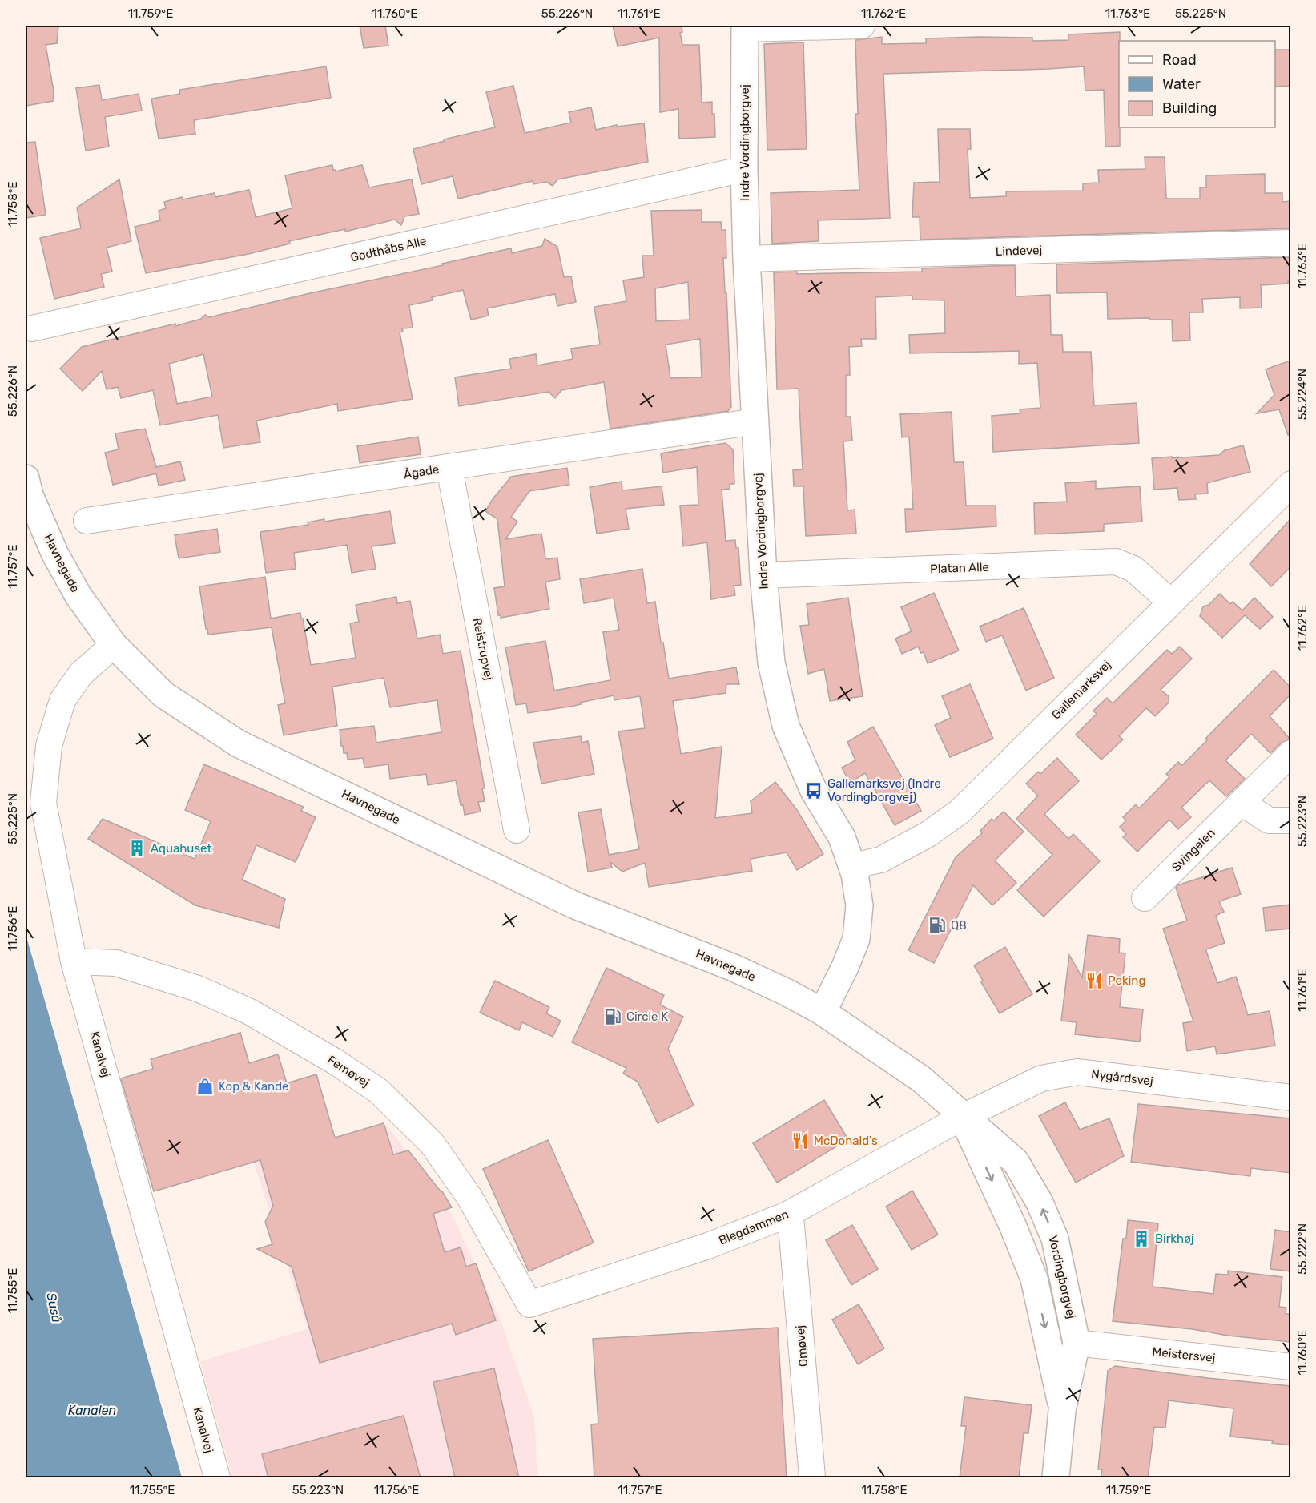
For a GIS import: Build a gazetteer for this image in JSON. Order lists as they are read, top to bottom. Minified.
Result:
{"streets":{"main road":["Indre Vordingborgvej","Havnegade","Vordingborgvej"],"street":["Godthåbs Alle","Lindevej","Ågade","Platan Alle","Reistrupvej","Gallemarksvej","Svingelen","Kanalvej","Femøvej","Nygårdsvej","Blegdammen","Omøvej","Meistersvej"]},"crossings":[["Indre Vordingborgvej","Godthåbs Alle"],["Indre Vordingborgvej","Lindevej"],["Indre Vordingborgvej","Ågade"],["Indre Vordingborgvej","Havnegade"],["Indre Vordingborgvej","Platan Alle"],["Indre Vordingborgvej","Gallemarksvej"],["Indre Vordingborgvej","Vordingborgvej"],["Ågade","Reistrupvej"],["Havnegade","Kanalvej"],["Havnegade","Vordingborgvej"],["Platan Alle","Gallemarksvej"],["Kanalvej","Femøvej"],["Femøvej","Blegdammen"],["Nygårdsvej","Blegdammen"],["Nygårdsvej","Vordingborgvej"],["Blegdammen","Vordingborgvej"],["Blegdammen","Omøvej"],["Vordingborgvej","Meistersvej"]],"water":["Suså","Kanalen"],"places":{"bus stop":["Gallemarksvej (Indre Vordingborgvej)"],"building":["Aquahuset","Birkhøj"],"fuel station":["Q8","Circle K"],"restaurant":["Peking","McDonald's"],"shop":["Kop & Kande"]},"legend":["Road","Water","Building"],"coordinates":["11.759°E","11.760°E","55.226°N","11.761°E","11.762°E","11.763°E","55.225°N","11.758°E","55.224°N","11.757°E","55.223°N","11.756°E","55.222°N","11.755°E"]}
